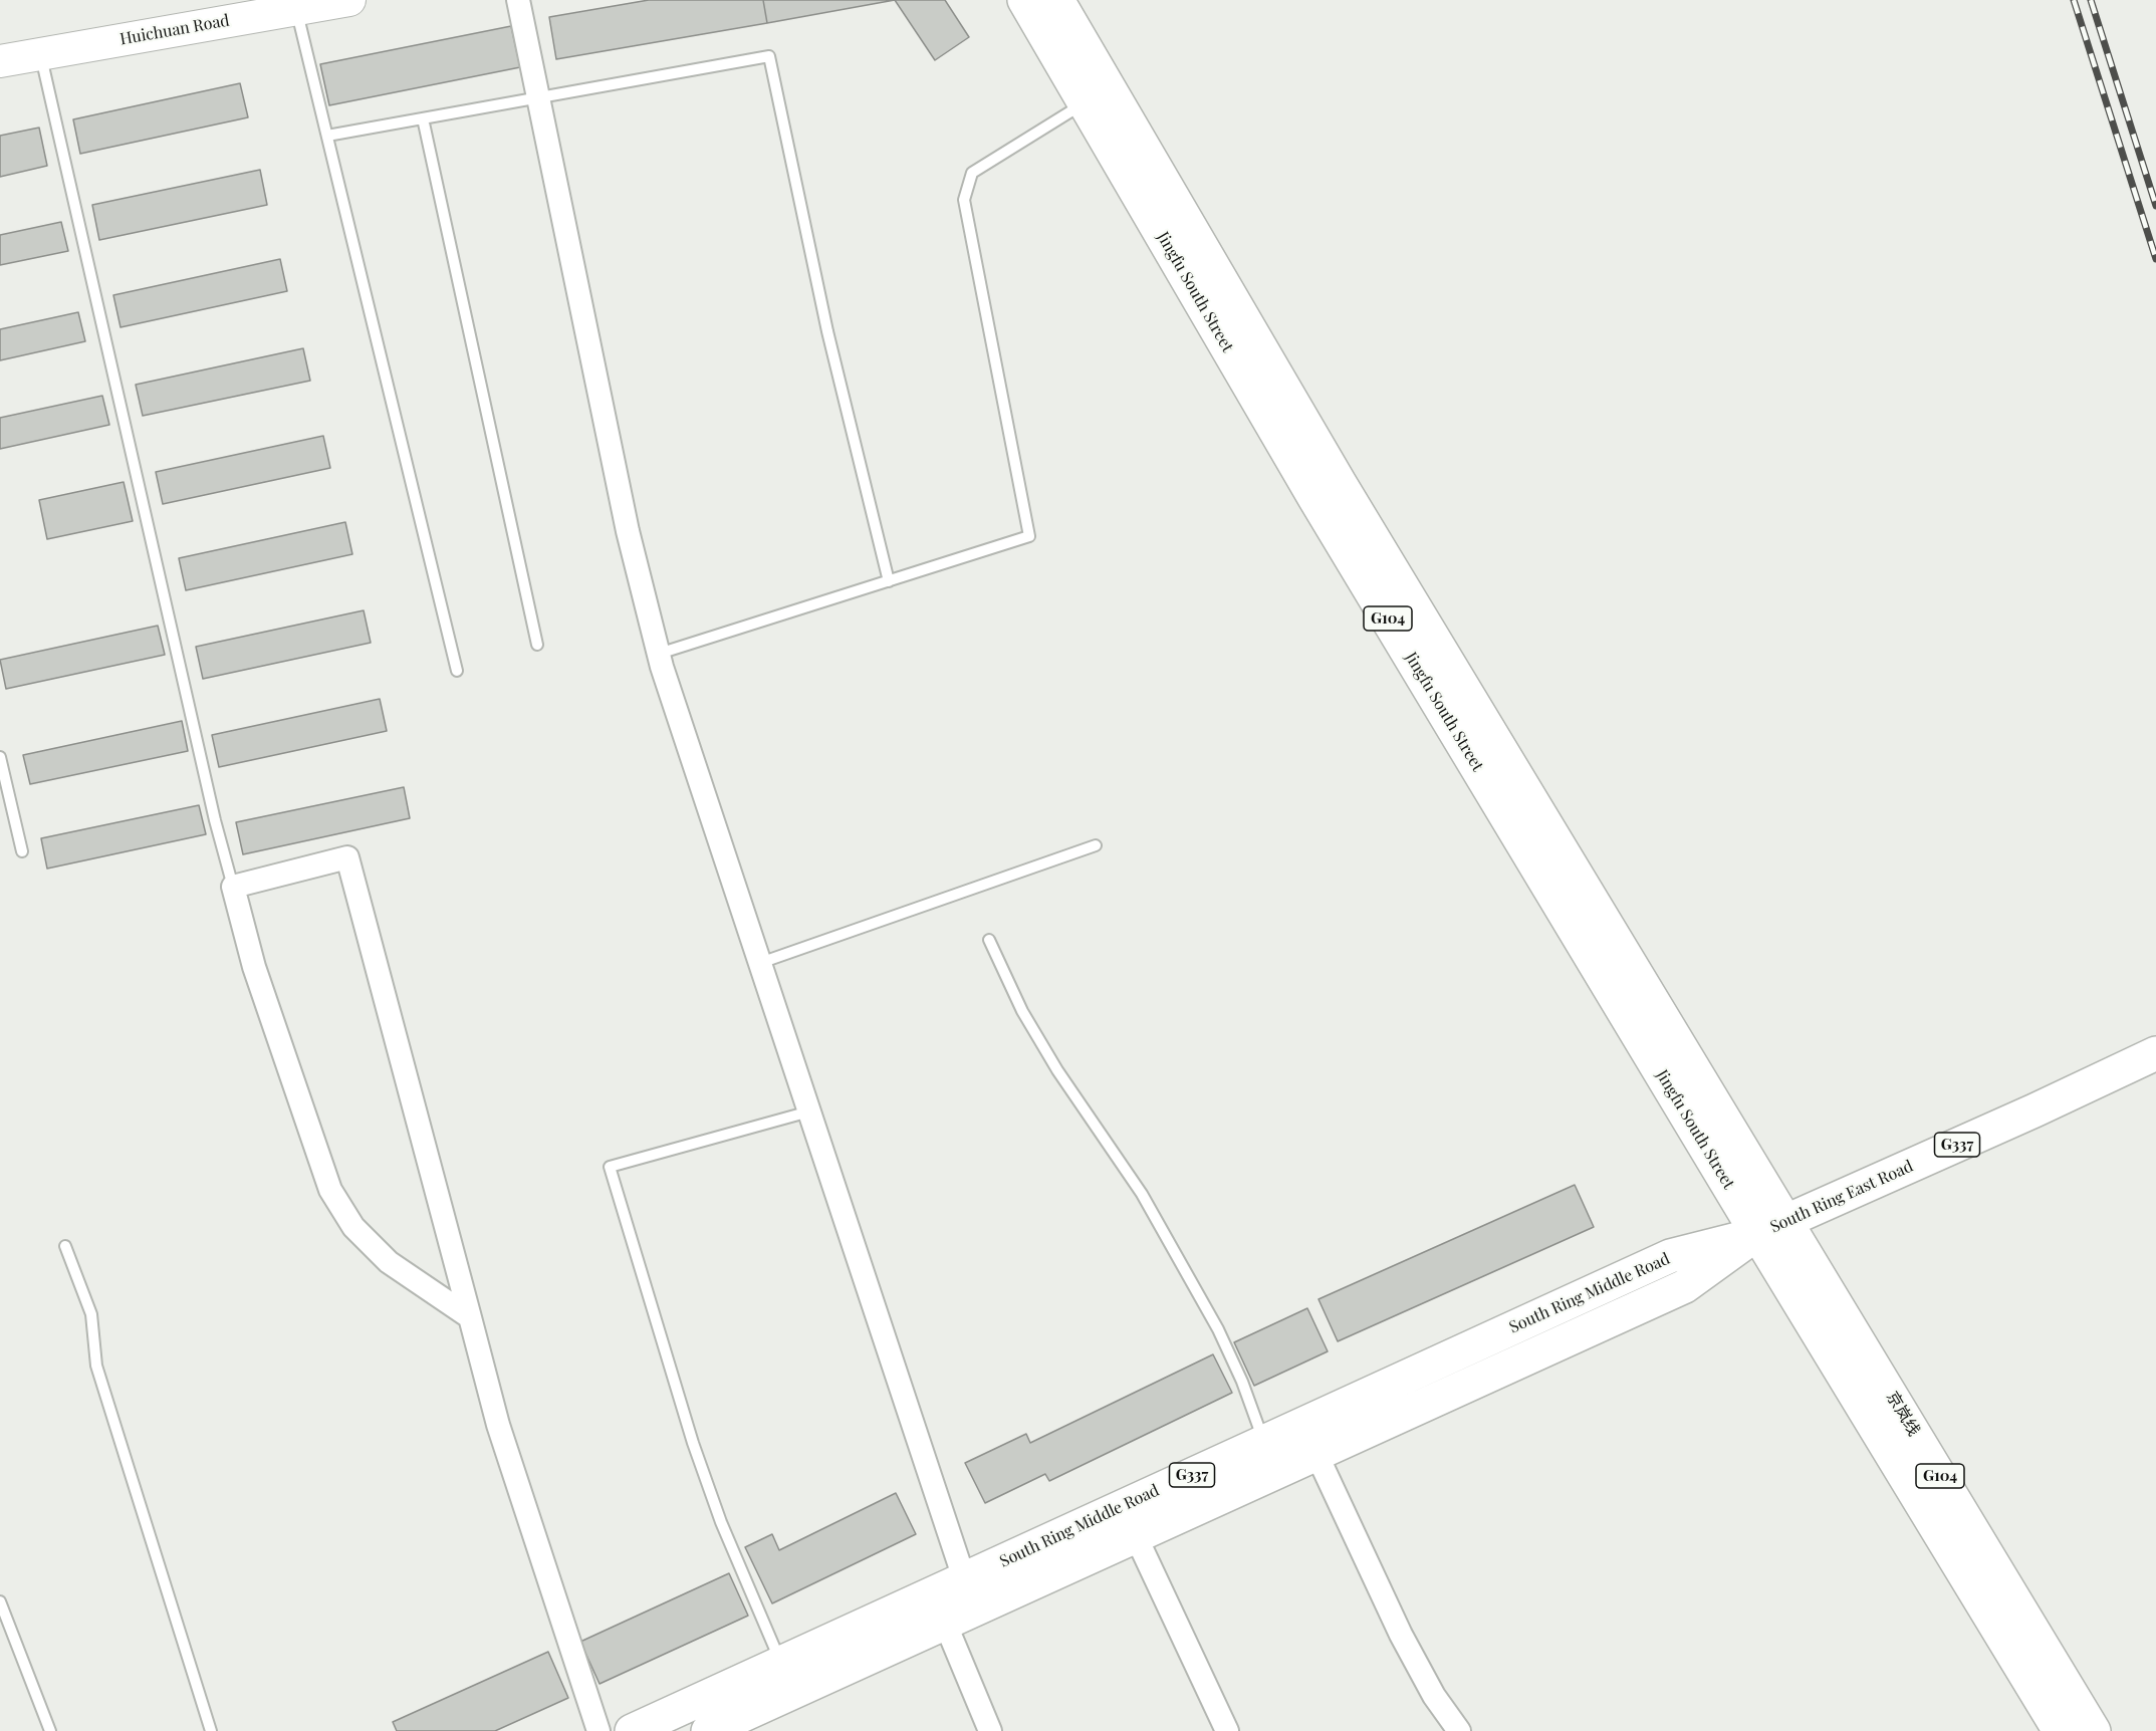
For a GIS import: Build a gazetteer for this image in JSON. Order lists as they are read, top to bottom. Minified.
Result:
{"streets":{"highway":["Jingfu South Street","G104","G337","South Ring East Road","South Ring Middle Road","京岚线"],"street":["Huichuan Road"]},"crossings":[["Jingfu South Street","South Ring East Road"],["Jingfu South Street","South Ring Middle Road"],["Jingfu South Street","京岚线"],["South Ring East Road","South Ring Middle Road"],["South Ring East Road","京岚线"],["South Ring Middle Road","京岚线"]]}
